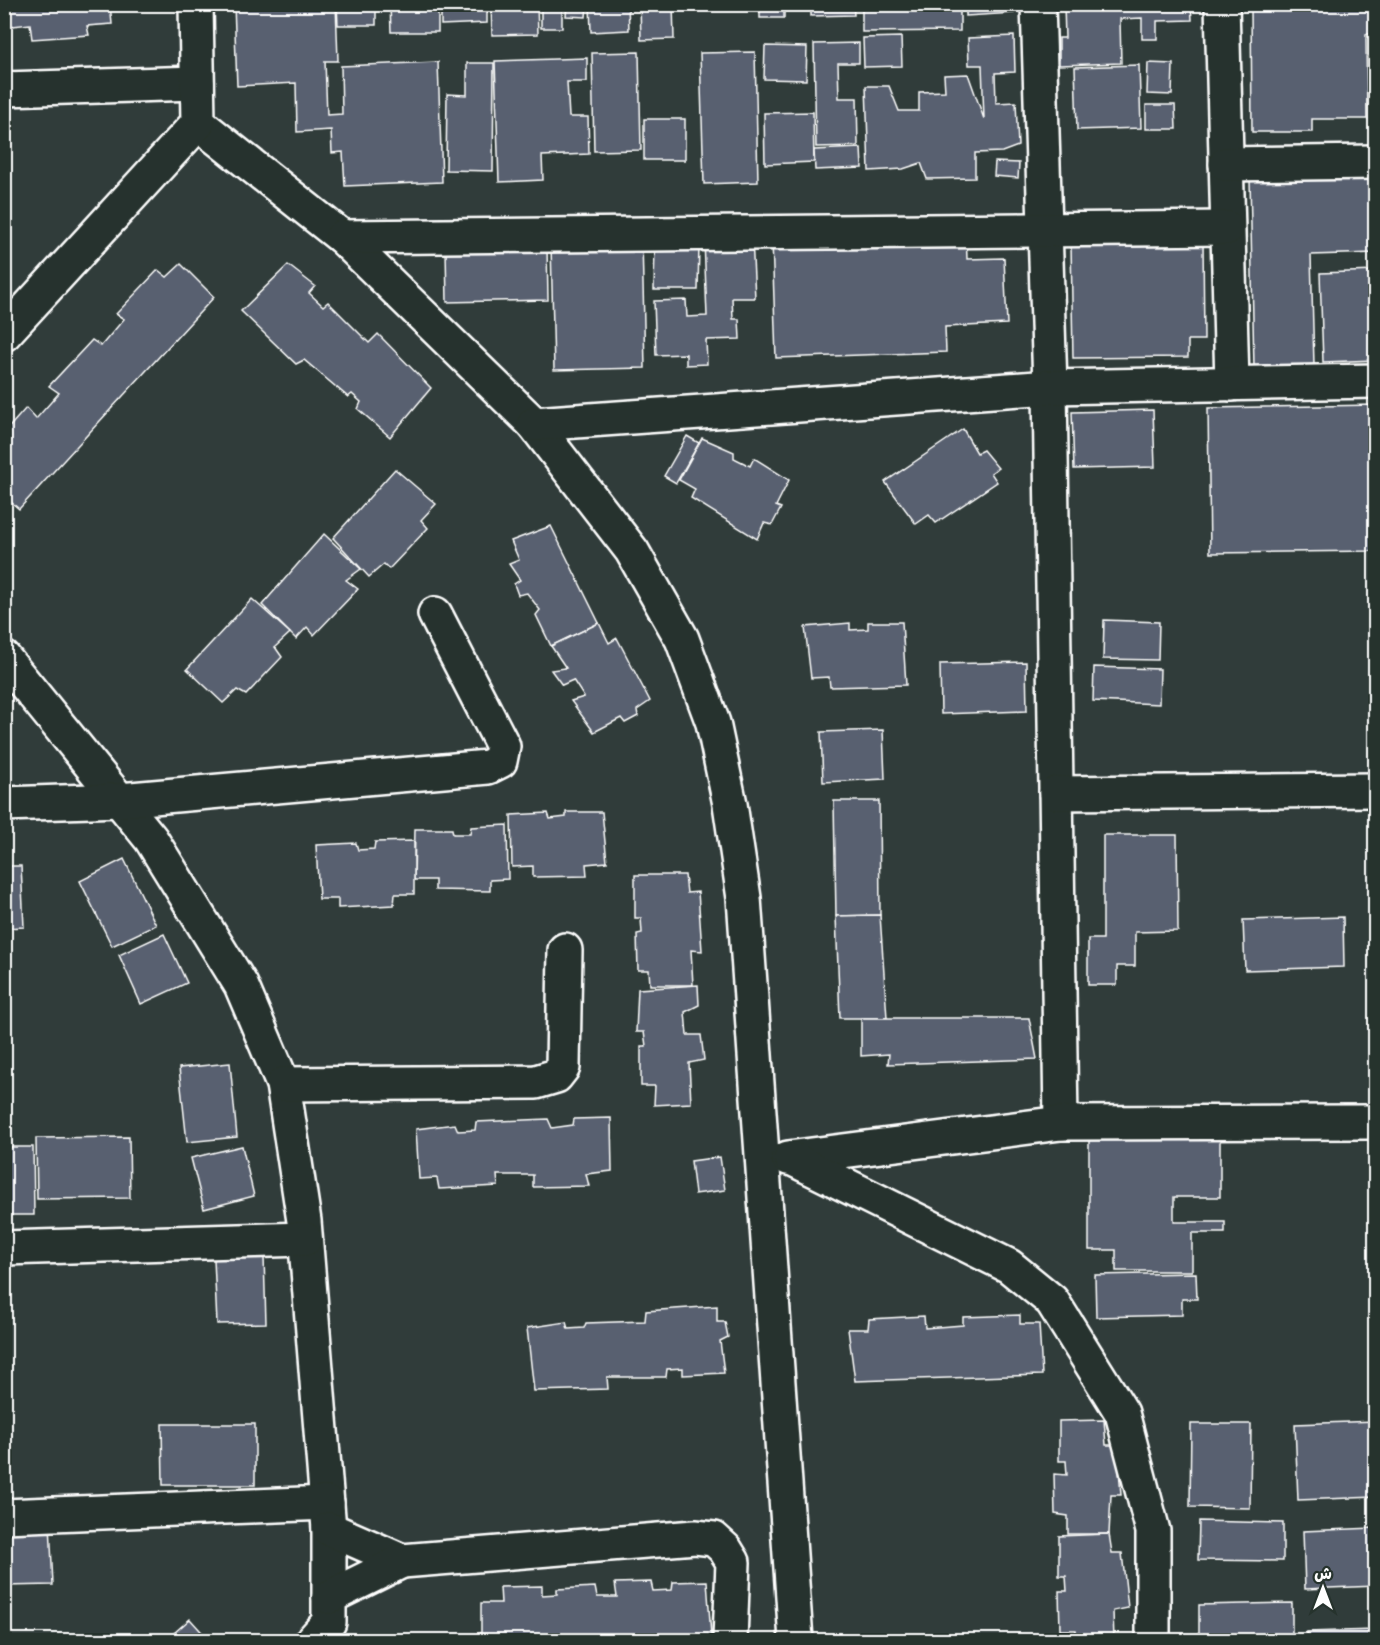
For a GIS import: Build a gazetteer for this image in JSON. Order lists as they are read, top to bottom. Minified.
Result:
{"north":"top"}
